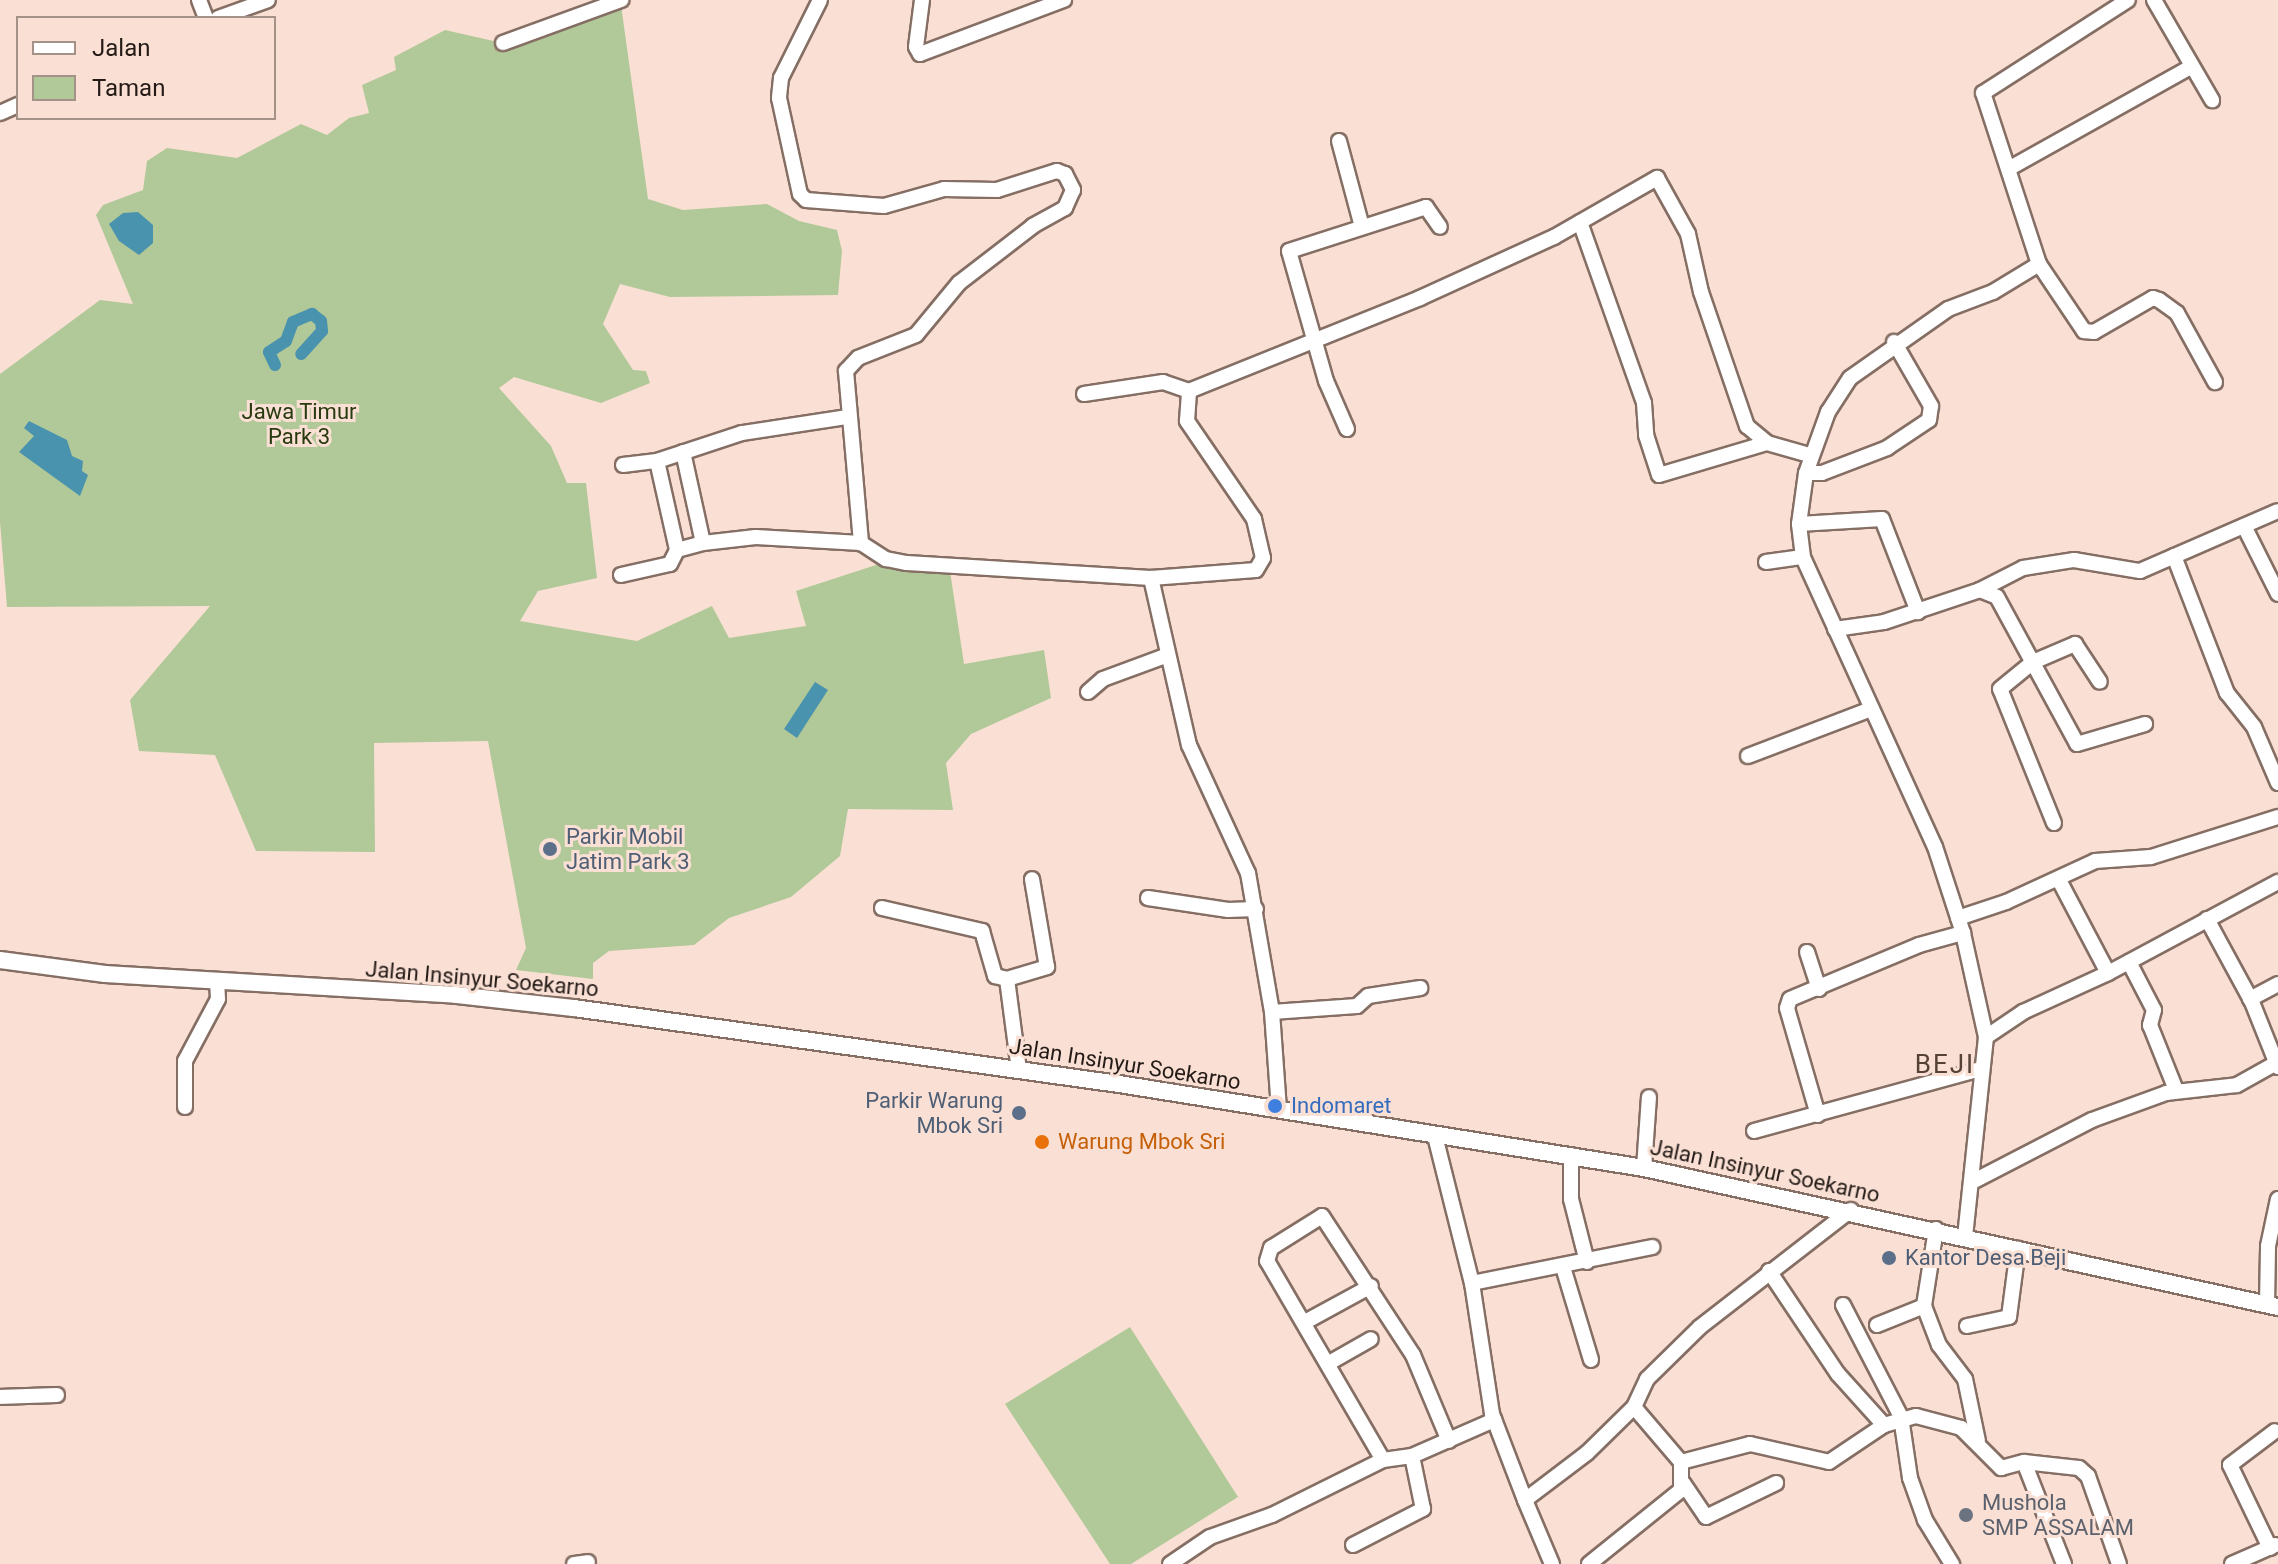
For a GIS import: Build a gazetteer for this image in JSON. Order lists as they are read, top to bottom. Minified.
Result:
{"streets":{"main road":["Jalan Insinyur Soekarno"]},"districts":["BEJI"],"parks":["Jawa Timur Park 3"],"places":["Parkir Mobil Jatim Park 3","Indomaret","Parkir Warung Mbok Sri","Warung Mbok Sri","Kantor Desa Beji","Mushola SMP ASSALAM"],"legend":["Jalan","Taman"]}
